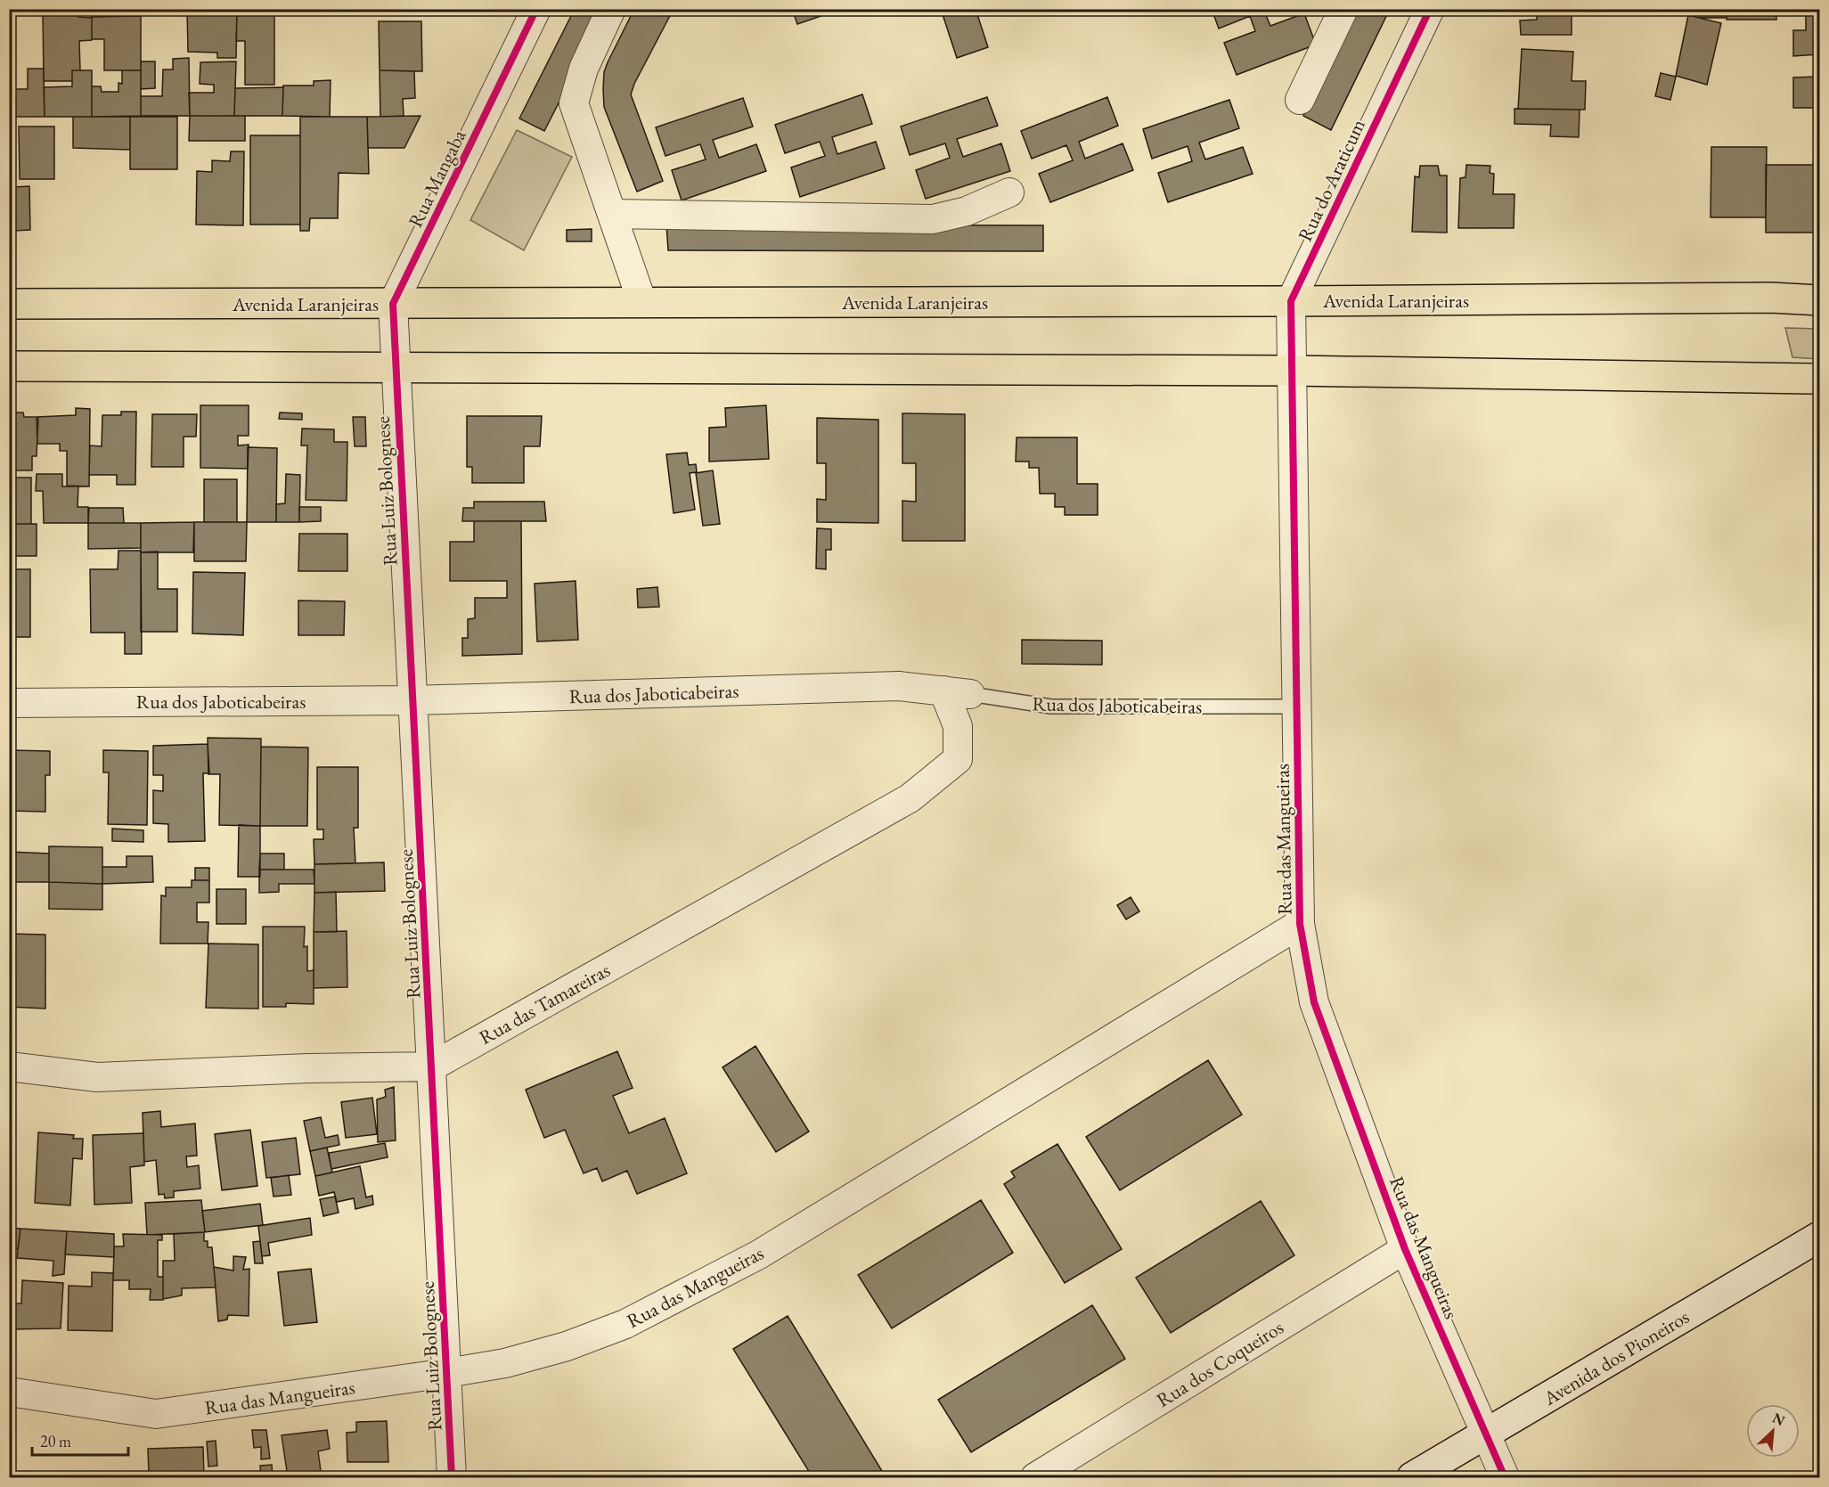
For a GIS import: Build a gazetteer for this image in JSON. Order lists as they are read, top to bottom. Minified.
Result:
{"streets":{"main road":["Avenida Laranjeiras","Avenida dos Pioneiros"],"street":["Rua Mangaba","Rua do Araticum","Rua Luiz Bolognese","Rua dos Jaboticabeiras","Rua das Mangueiras","Rua das Tamareiras","Rua dos Coqueiros"]},"crossings":[["Rua Mangaba","Avenida Laranjeiras"],["Rua Mangaba","Rua Luiz Bolognese"],["Rua do Araticum","Avenida Laranjeiras"],["Rua do Araticum","Rua das Mangueiras"],["Rua Luiz Bolognese","Rua dos Jaboticabeiras"],["Rua Luiz Bolognese","Rua das Mangueiras"],["Rua Luiz Bolognese","Rua das Tamareiras"],["Rua dos Jaboticabeiras","Rua das Mangueiras"],["Rua dos Jaboticabeiras","Rua das Tamareiras"],["Rua das Mangueiras","Avenida dos Pioneiros"],["Rua das Mangueiras","Rua dos Coqueiros"]],"scale_bar":"20 m","north":"top right"}
